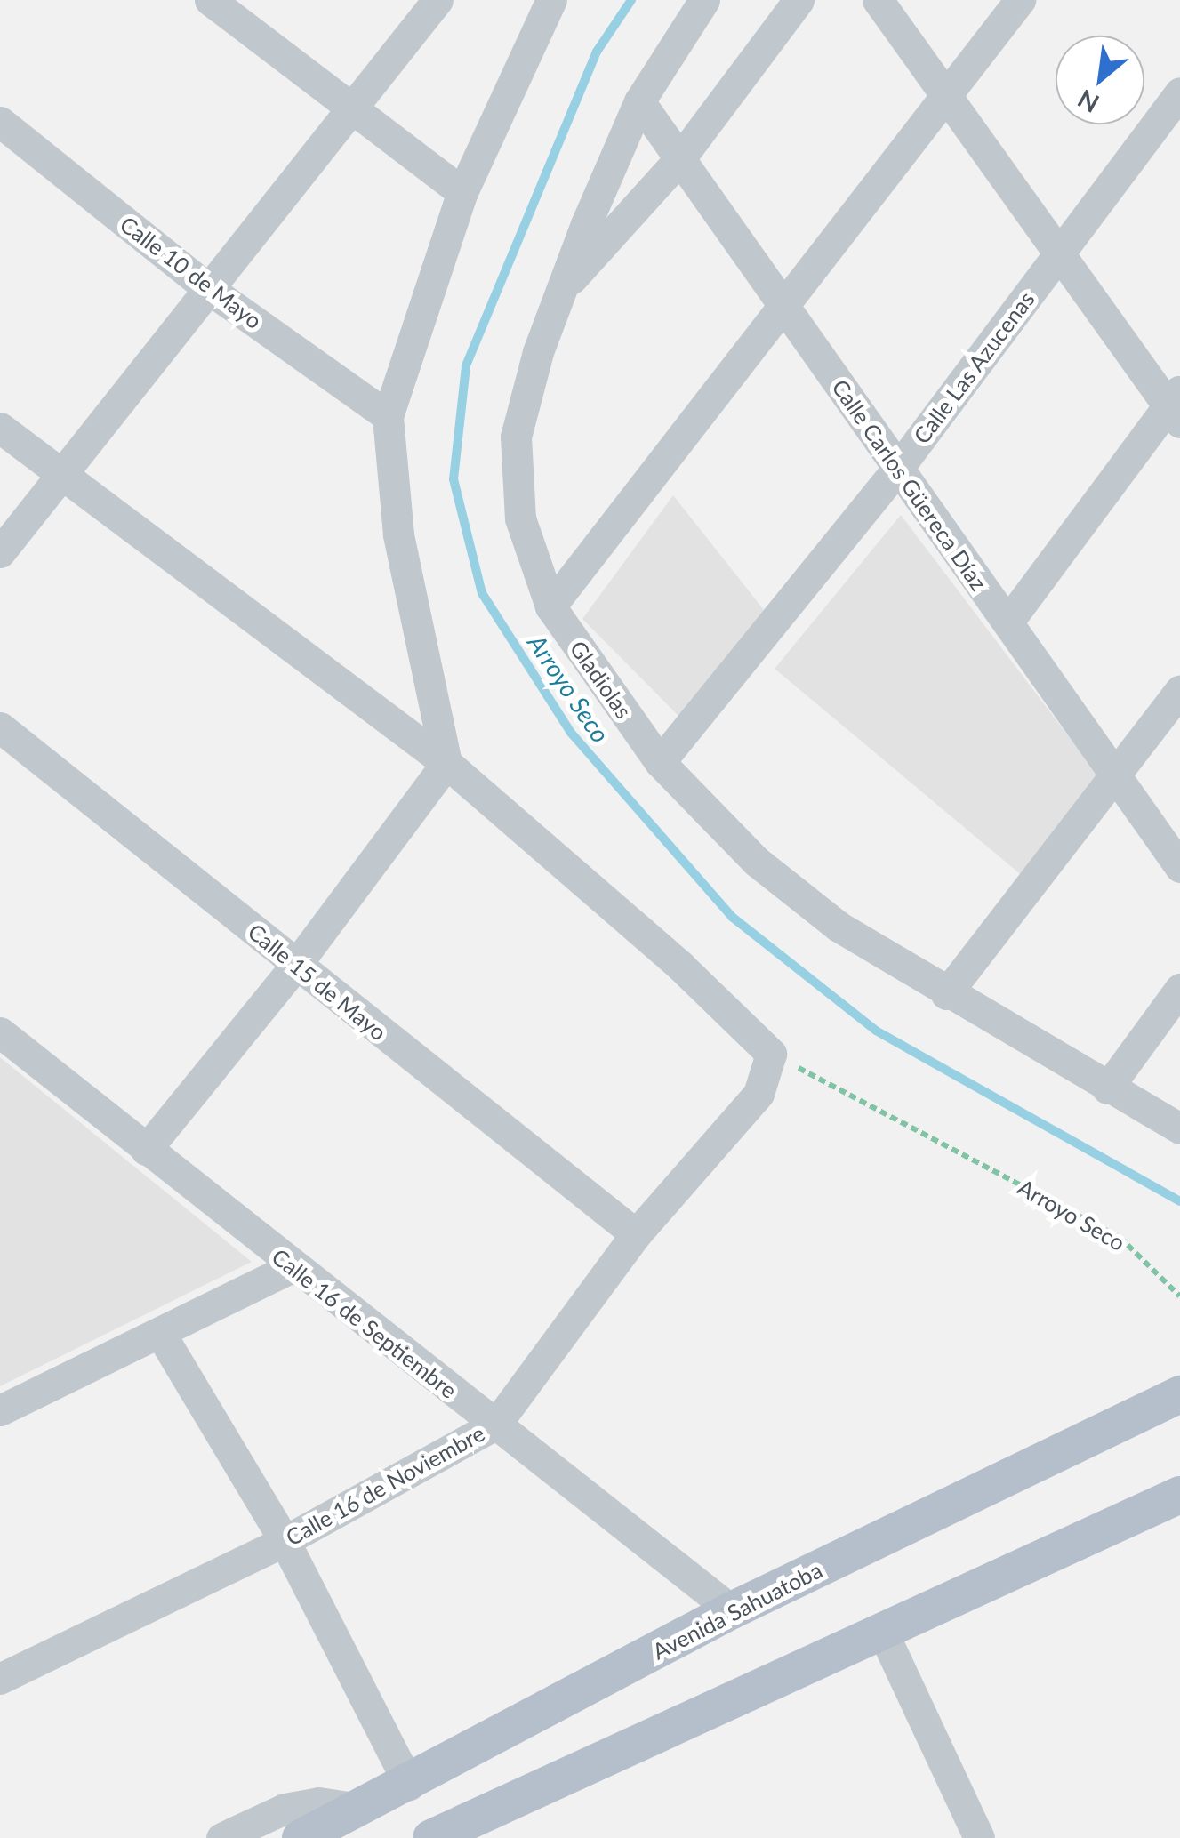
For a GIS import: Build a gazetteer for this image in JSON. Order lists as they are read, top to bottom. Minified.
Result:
{"streets":{"main road":["Avenida Sahuatoba"],"street":["Calle 10 de Mayo","Calle Las Azucenas","Calle Carlos Güereca Díaz","Gladiolas","Calle 15 de Mayo","Calle 16 de Septiembre","Calle 16 de Noviembre"],"path":["Arroyo Seco"]},"crossings":[["Calle Las Azucenas","Calle Carlos Güereca Díaz"],["Calle Las Azucenas","Gladiolas"],["Calle Carlos Güereca Díaz","Gladiolas"],["Calle 15 de Mayo","Calle 16 de Noviembre"],["Arroyo Seco","Calle 16 de Noviembre"],["Calle 16 de Septiembre","Calle 16 de Noviembre"],["Calle 16 de Septiembre","Avenida Sahuatoba"]],"water":["Arroyo Seco"],"north":"bottom left"}
